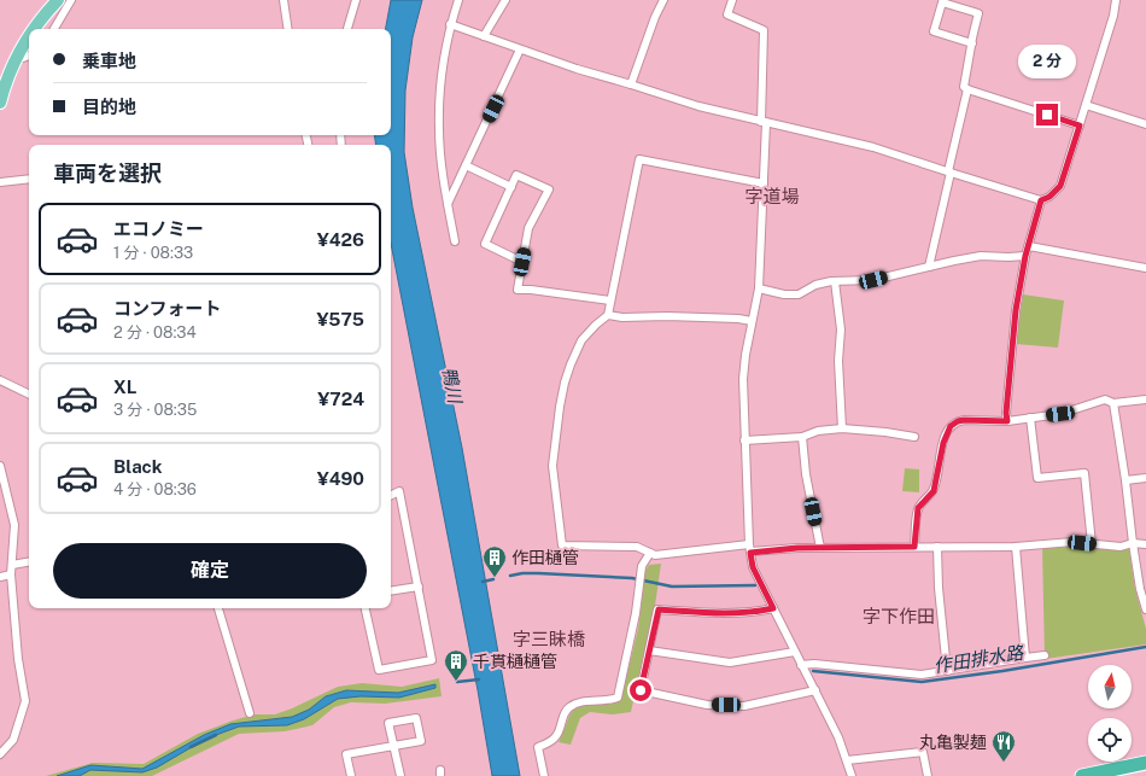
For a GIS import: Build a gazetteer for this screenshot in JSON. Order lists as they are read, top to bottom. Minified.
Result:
{"districts":["字道場","字下作田","字三眛橋"],"water":["鴨川","作田排水路"],"places":{"building":["作田樋管","千貫樋樋管"],"restaurant":["丸亀製麺"]},"north":"top","page":{"banner":["乗車地","目的地"],"bubble":"2 分","heading":"車両を選択","list":[{"name":"エコノミー","note":"1 分 · 08:33","value":"¥426"},{"name":"コンフォート","note":"2 分 · 08:34","value":"¥575"},{"name":"XL","note":"3 分 · 08:35","value":"¥724"},{"name":"Black","note":"4 分 · 08:36","value":"¥490"}],"buttons":"確定"}}
